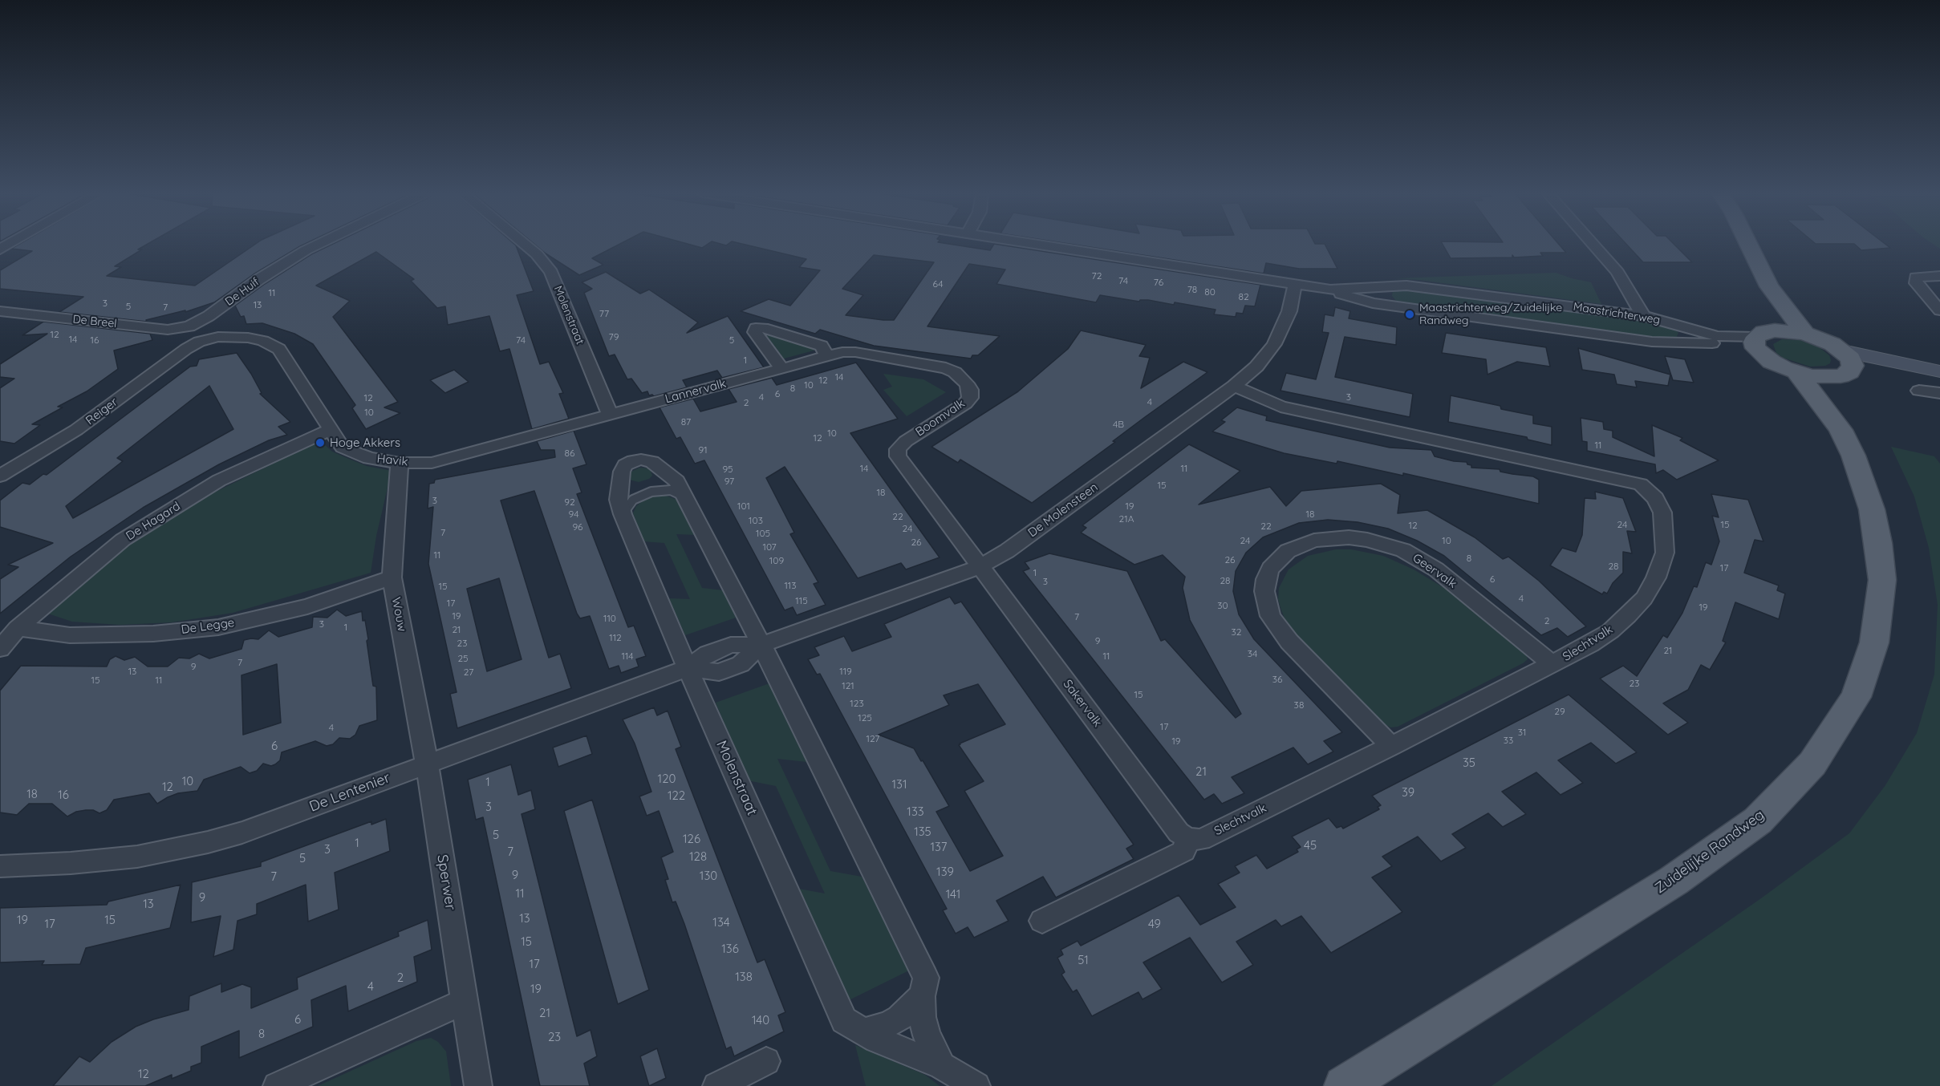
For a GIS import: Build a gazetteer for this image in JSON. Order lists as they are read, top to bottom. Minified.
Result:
{"streets":{"main road":["Zuidelijke Randweg"],"street":["De Huif","Maastrichterweg","Molenstraat","De Breel","Lannervalk","Reiger","Boomvalk","Havik","De Molensteen","De Hagard","Geervalk","Wouw","De Legge","Slechtvalk","Sakervalk","De Lentenier","Sperwer"]},"crossings":[["De Huif","De Breel"],["Maastrichterweg","De Molensteen"],["Molenstraat","Lannervalk"],["Molenstraat","Havik"],["Molenstraat","De Molensteen"],["Molenstraat","De Lentenier"],["Lannervalk","Boomvalk"],["Lannervalk","Havik"],["Reiger","Havik"],["Boomvalk","De Molensteen"],["Boomvalk","Sakervalk"],["Havik","De Hagard"],["Havik","Wouw"],["De Molensteen","Slechtvalk"],["De Molensteen","Sakervalk"],["De Hagard","De Legge"],["Geervalk","Slechtvalk"],["Wouw","De Legge"],["Wouw","De Lentenier"],["Wouw","Sperwer"],["Slechtvalk","Sakervalk"],["De Lentenier","Sperwer"]],"places":["Maastrichterweg/Zuidelijke Randweg","Hoge Akkers"],"house_numbers":["72","74","76","64","78","80","11","82","3","13","5","7","77","12","79","14","16","74","5","1","14","12","10","8","6","4","3","12","4","2","10","87","4B","10","12","11","91","86","14","11","95","97","15","18","3","92","101","19","94","18","22","21A","103","24","15","12","22","96","24","7","105","24","10","26","107","11","8","26","109","28","17","1","6","28","3","113","15","4","115","17","30","19","19","7","110","2","3","1","21","32","112","9","23","21","34","114","11","25","7","9","13","119","27","36","15","11","23","121","15","123","38","29","125","17","4","31","127","33","19","6","35","21","120","10","1","131","12","39","18","16","122","3","133","135","5","126","1","45","137","3","7","128","5","139","9","130","7","11","141","9","13","13","19","15","134","17","49","15","136","51","17","138","2","4","19","21","6","140","8","23","12"]}
